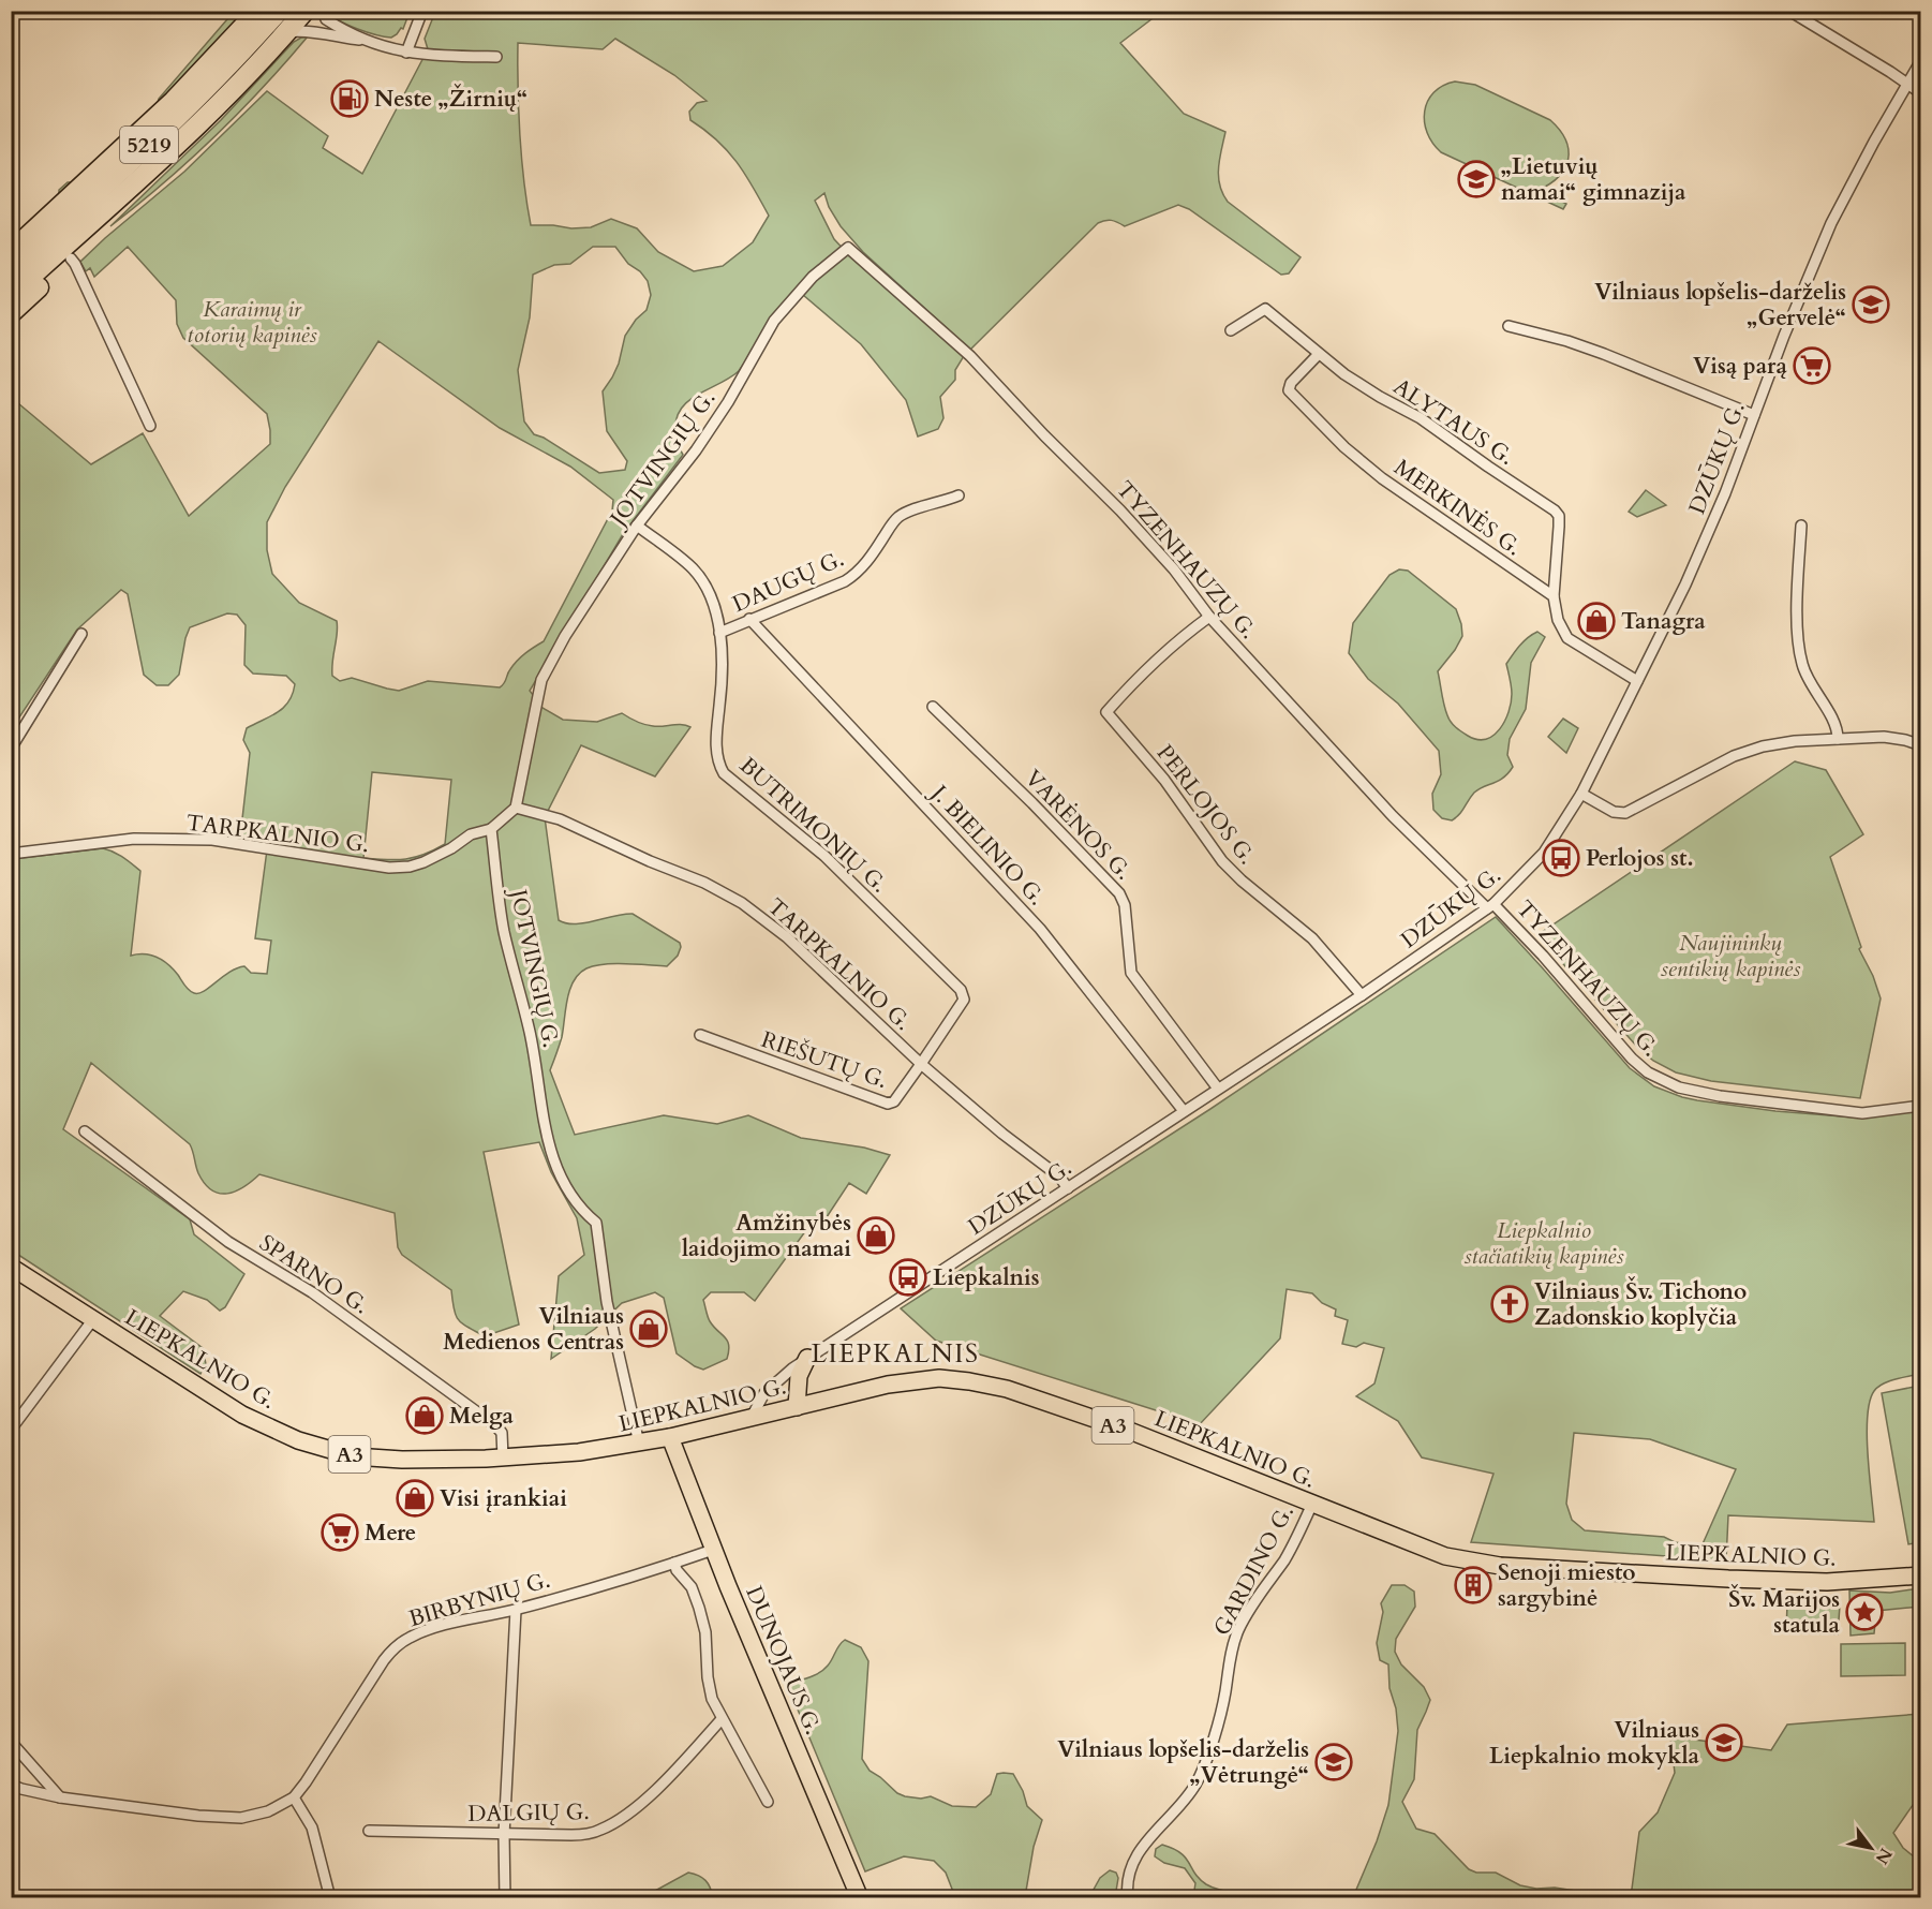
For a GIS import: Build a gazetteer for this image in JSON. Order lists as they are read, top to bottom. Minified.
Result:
{"streets":{"highway":["5219"],"main road":["LIEPKALNIO G.","A3","DUNOJAUS G."],"street":["ALYTAUS G.","JOTVINGIŲ G.","DZŪKŲ G.","MERKINĖS G.","TYZENHAUZŲ G.","DAUGŲ G.","PERLOJOS G.","BUTRIMONIŲ G.","VARĖNOS G.","TARPKALNIO G.","J. BIELINIO G.","RIEŠUTŲ G.","SPARNO G.","GARDINO G.","BIRBYNIŲ G.","DALGIŲ G."]},"crossings":[["ALYTAUS G.","MERKINĖS G."],["JOTVINGIŲ G.","TYZENHAUZŲ G."],["JOTVINGIŲ G.","BUTRIMONIŲ G."],["JOTVINGIŲ G.","TARPKALNIO G."],["JOTVINGIŲ G.","LIEPKALNIO G."],["DZŪKŲ G.","TYZENHAUZŲ G."],["DZŪKŲ G.","PERLOJOS G."],["DZŪKŲ G.","VARĖNOS G."],["DZŪKŲ G.","TARPKALNIO G."],["DZŪKŲ G.","J. BIELINIO G."],["DZŪKŲ G.","LIEPKALNIO G."],["TYZENHAUZŲ G.","PERLOJOS G."],["DAUGŲ G.","BUTRIMONIŲ G."],["DAUGŲ G.","J. BIELINIO G."],["BUTRIMONIŲ G.","TARPKALNIO G."],["BUTRIMONIŲ G.","RIEŠUTŲ G."],["TARPKALNIO G.","RIEŠUTŲ G."],["SPARNO G.","LIEPKALNIO G."],["LIEPKALNIO G.","GARDINO G."],["LIEPKALNIO G.","DUNOJAUS G."],["BIRBYNIŲ G.","DUNOJAUS G."]],"districts":["LIEPKALNIS"],"parks":["Karaimų ir totorių kapinės","Naujininkų sentikių kapinės","Liepkalnio stačiatikių kapinės"],"places":{"fuel station":["Neste „Žirnių“"],"school or university":["„Lietuvių namai“ gimnazija","Vilniaus lopšelis-darželis „Gervelė“","Vilniaus Liepkalnio mokykla","Vilniaus lopšelis-darželis „Vėtrungė“"],"supermarket":["Visą parą","Mere"],"shop":["Tanagra","Amžinybės laidojimo namai","Vilniaus Medienos Centras","Melga","Visi įrankiai"],"bus stop":["Perlojos st.","Liepkalnis"],"church":["Vilniaus Šv. Tichono Zadonskio koplyčia"],"building":["Senoji miesto sargybinė"],"place":["Šv. Marijos statula"]},"north":"bottom right"}
